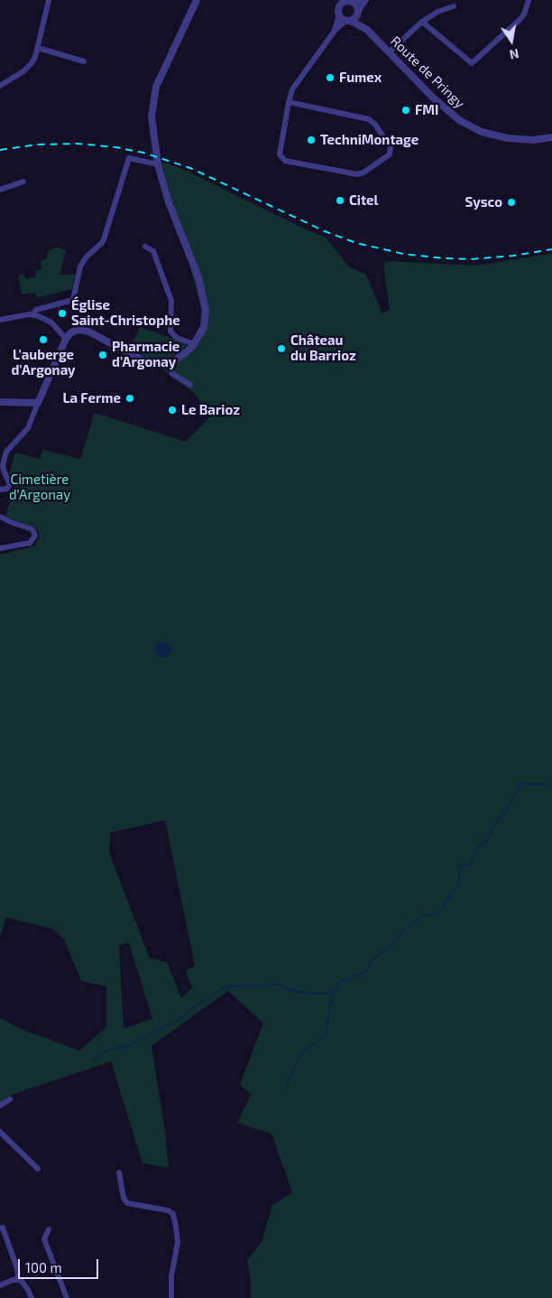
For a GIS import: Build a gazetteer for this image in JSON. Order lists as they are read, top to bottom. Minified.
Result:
{"streets":{"street":["Route de Pringy"]},"parks":["Cimetière d'Argonay"],"places":["Fumex","FMI","TechniMontage","Citel","Sysco","Église Saint-Christophe","L'auberge d'Argonay","Château du Barrioz","Pharmacie d'Argonay","La Ferme","Le Barioz"],"scale_bar":"100 m","north":"bottom"}
